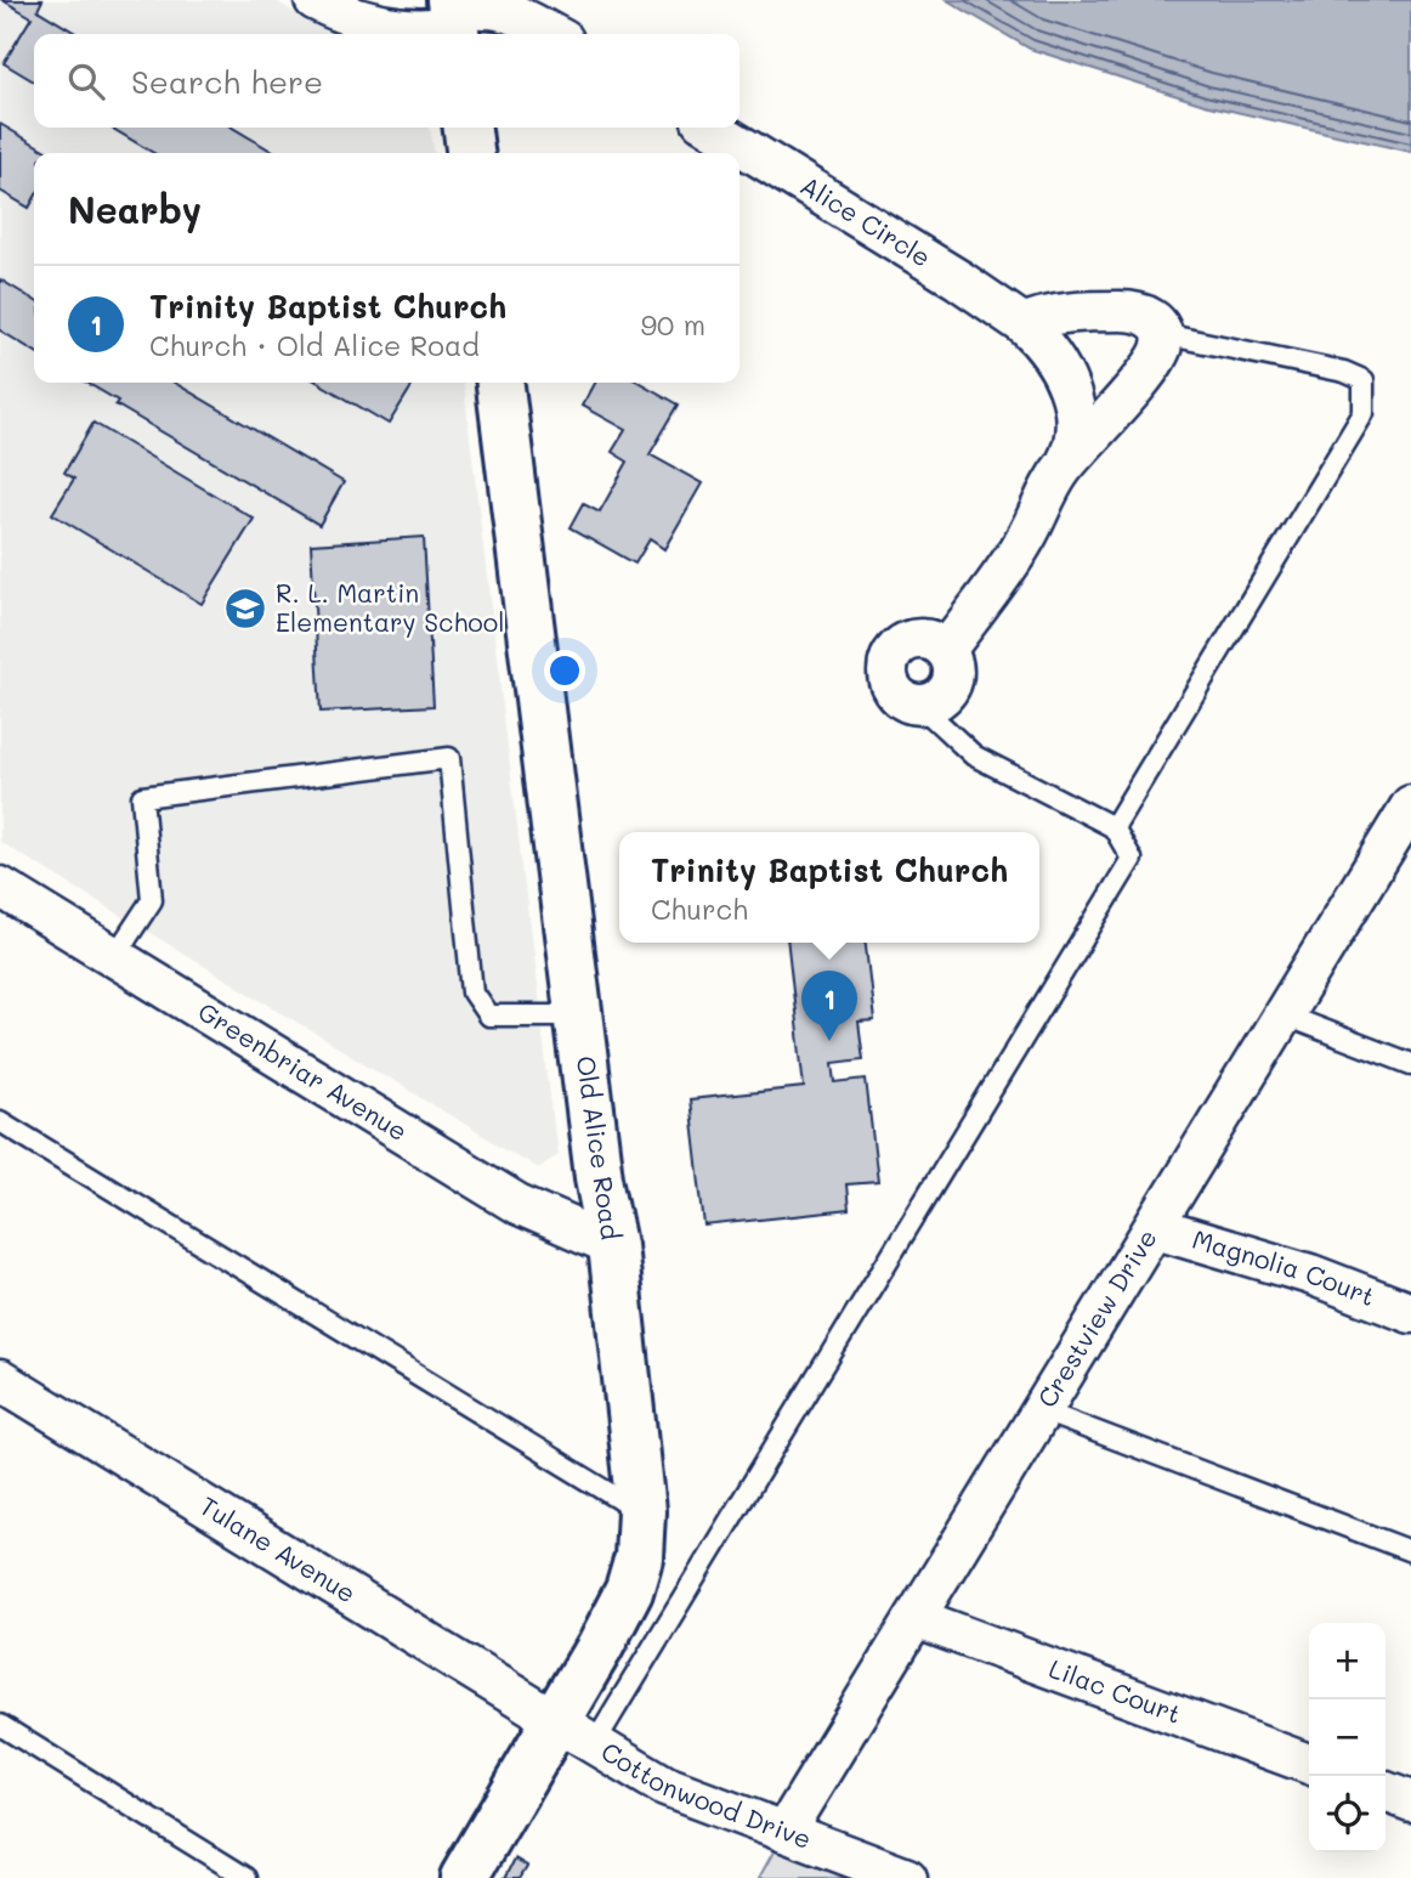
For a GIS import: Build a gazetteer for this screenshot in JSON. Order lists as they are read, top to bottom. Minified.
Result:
{"streets":{"street":["Alice Circle","Greenbriar Avenue","Old Alice Road","Magnolia Court","Crestview Drive","Tulane Avenue","Lilac Court","Cottonwood Drive"]},"crossings":[["Greenbriar Avenue","Old Alice Road"],["Old Alice Road","Tulane Avenue"],["Old Alice Road","Cottonwood Drive"],["Magnolia Court","Crestview Drive"],["Crestview Drive","Lilac Court"],["Crestview Drive","Cottonwood Drive"],["Tulane Avenue","Cottonwood Drive"]],"places":{"school or university":["R. L. Martin Elementary School"]},"page":{"search":"Search here","heading":"Nearby","list":[{"mark":"1","name":"Trinity Baptist Church","note":"Church · Old Alice Road","value":"90 m"}],"popup":["Trinity Baptist Church","Church"],"pins":"1","map_buttons":["+","−"]}}
